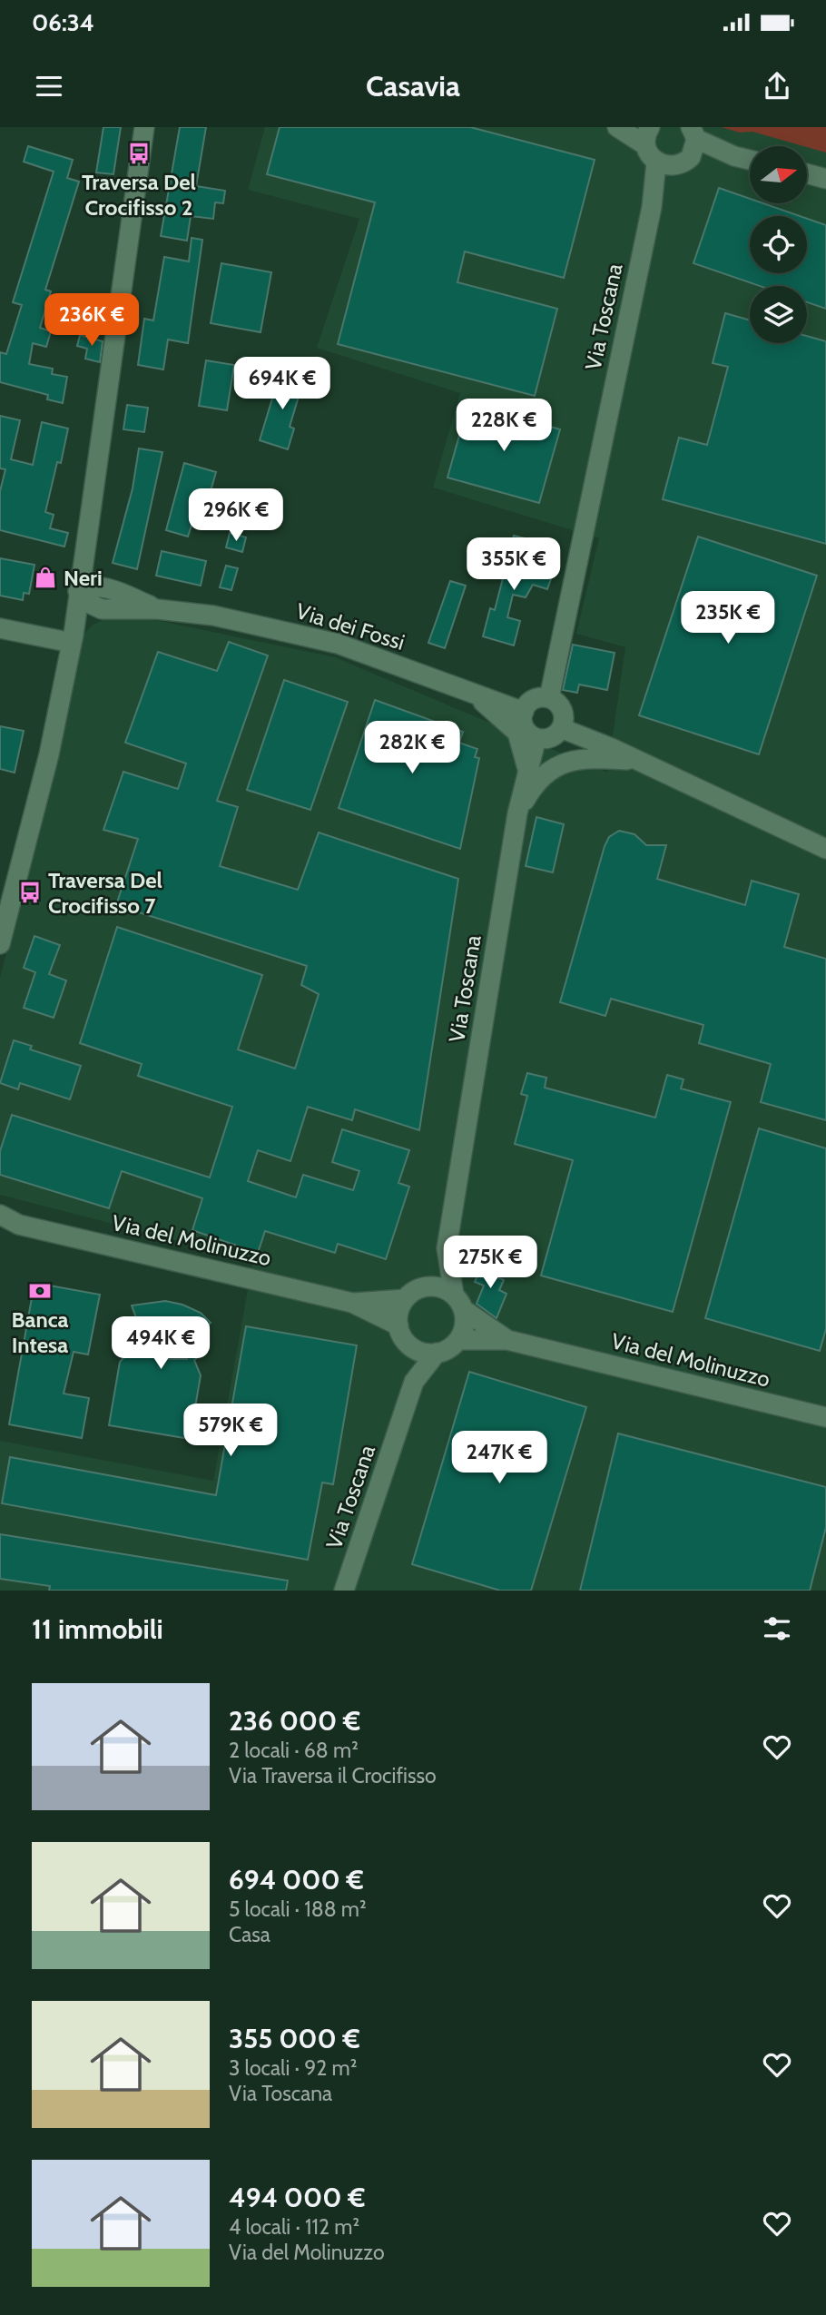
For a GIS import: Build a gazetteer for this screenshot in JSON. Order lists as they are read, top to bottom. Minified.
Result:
{"streets":{"street":["Via Toscana","Via dei Fossi","Via del Molinuzzo"]},"crossings":[["Via Toscana","Via dei Fossi"],["Via Toscana","Via del Molinuzzo"]],"places":{"bus stop":["Traversa Del Crocifisso 2","Traversa Del Crocifisso 7"],"shop":["Neri"],"bank":["Banca Intesa"]},"north":"right","page":{"status":"06:34","header":"Casavia","price":["236K €","694K €","228K €","296K €","355K €","235K €","282K €","275K €","494K €","579K €","247K €"],"heading":"11 immobili","list":[{"name":"236 000 €","note":"2 locali · 68 m² · Via Traversa il Crocifisso"},{"name":"694 000 €","note":"5 locali · 188 m² · Casa"},{"name":"355 000 €","note":"3 locali · 92 m² · Via Toscana"},{"name":"494 000 €","note":"4 locali · 112 m² · Via del Molinuzzo"}]}}
